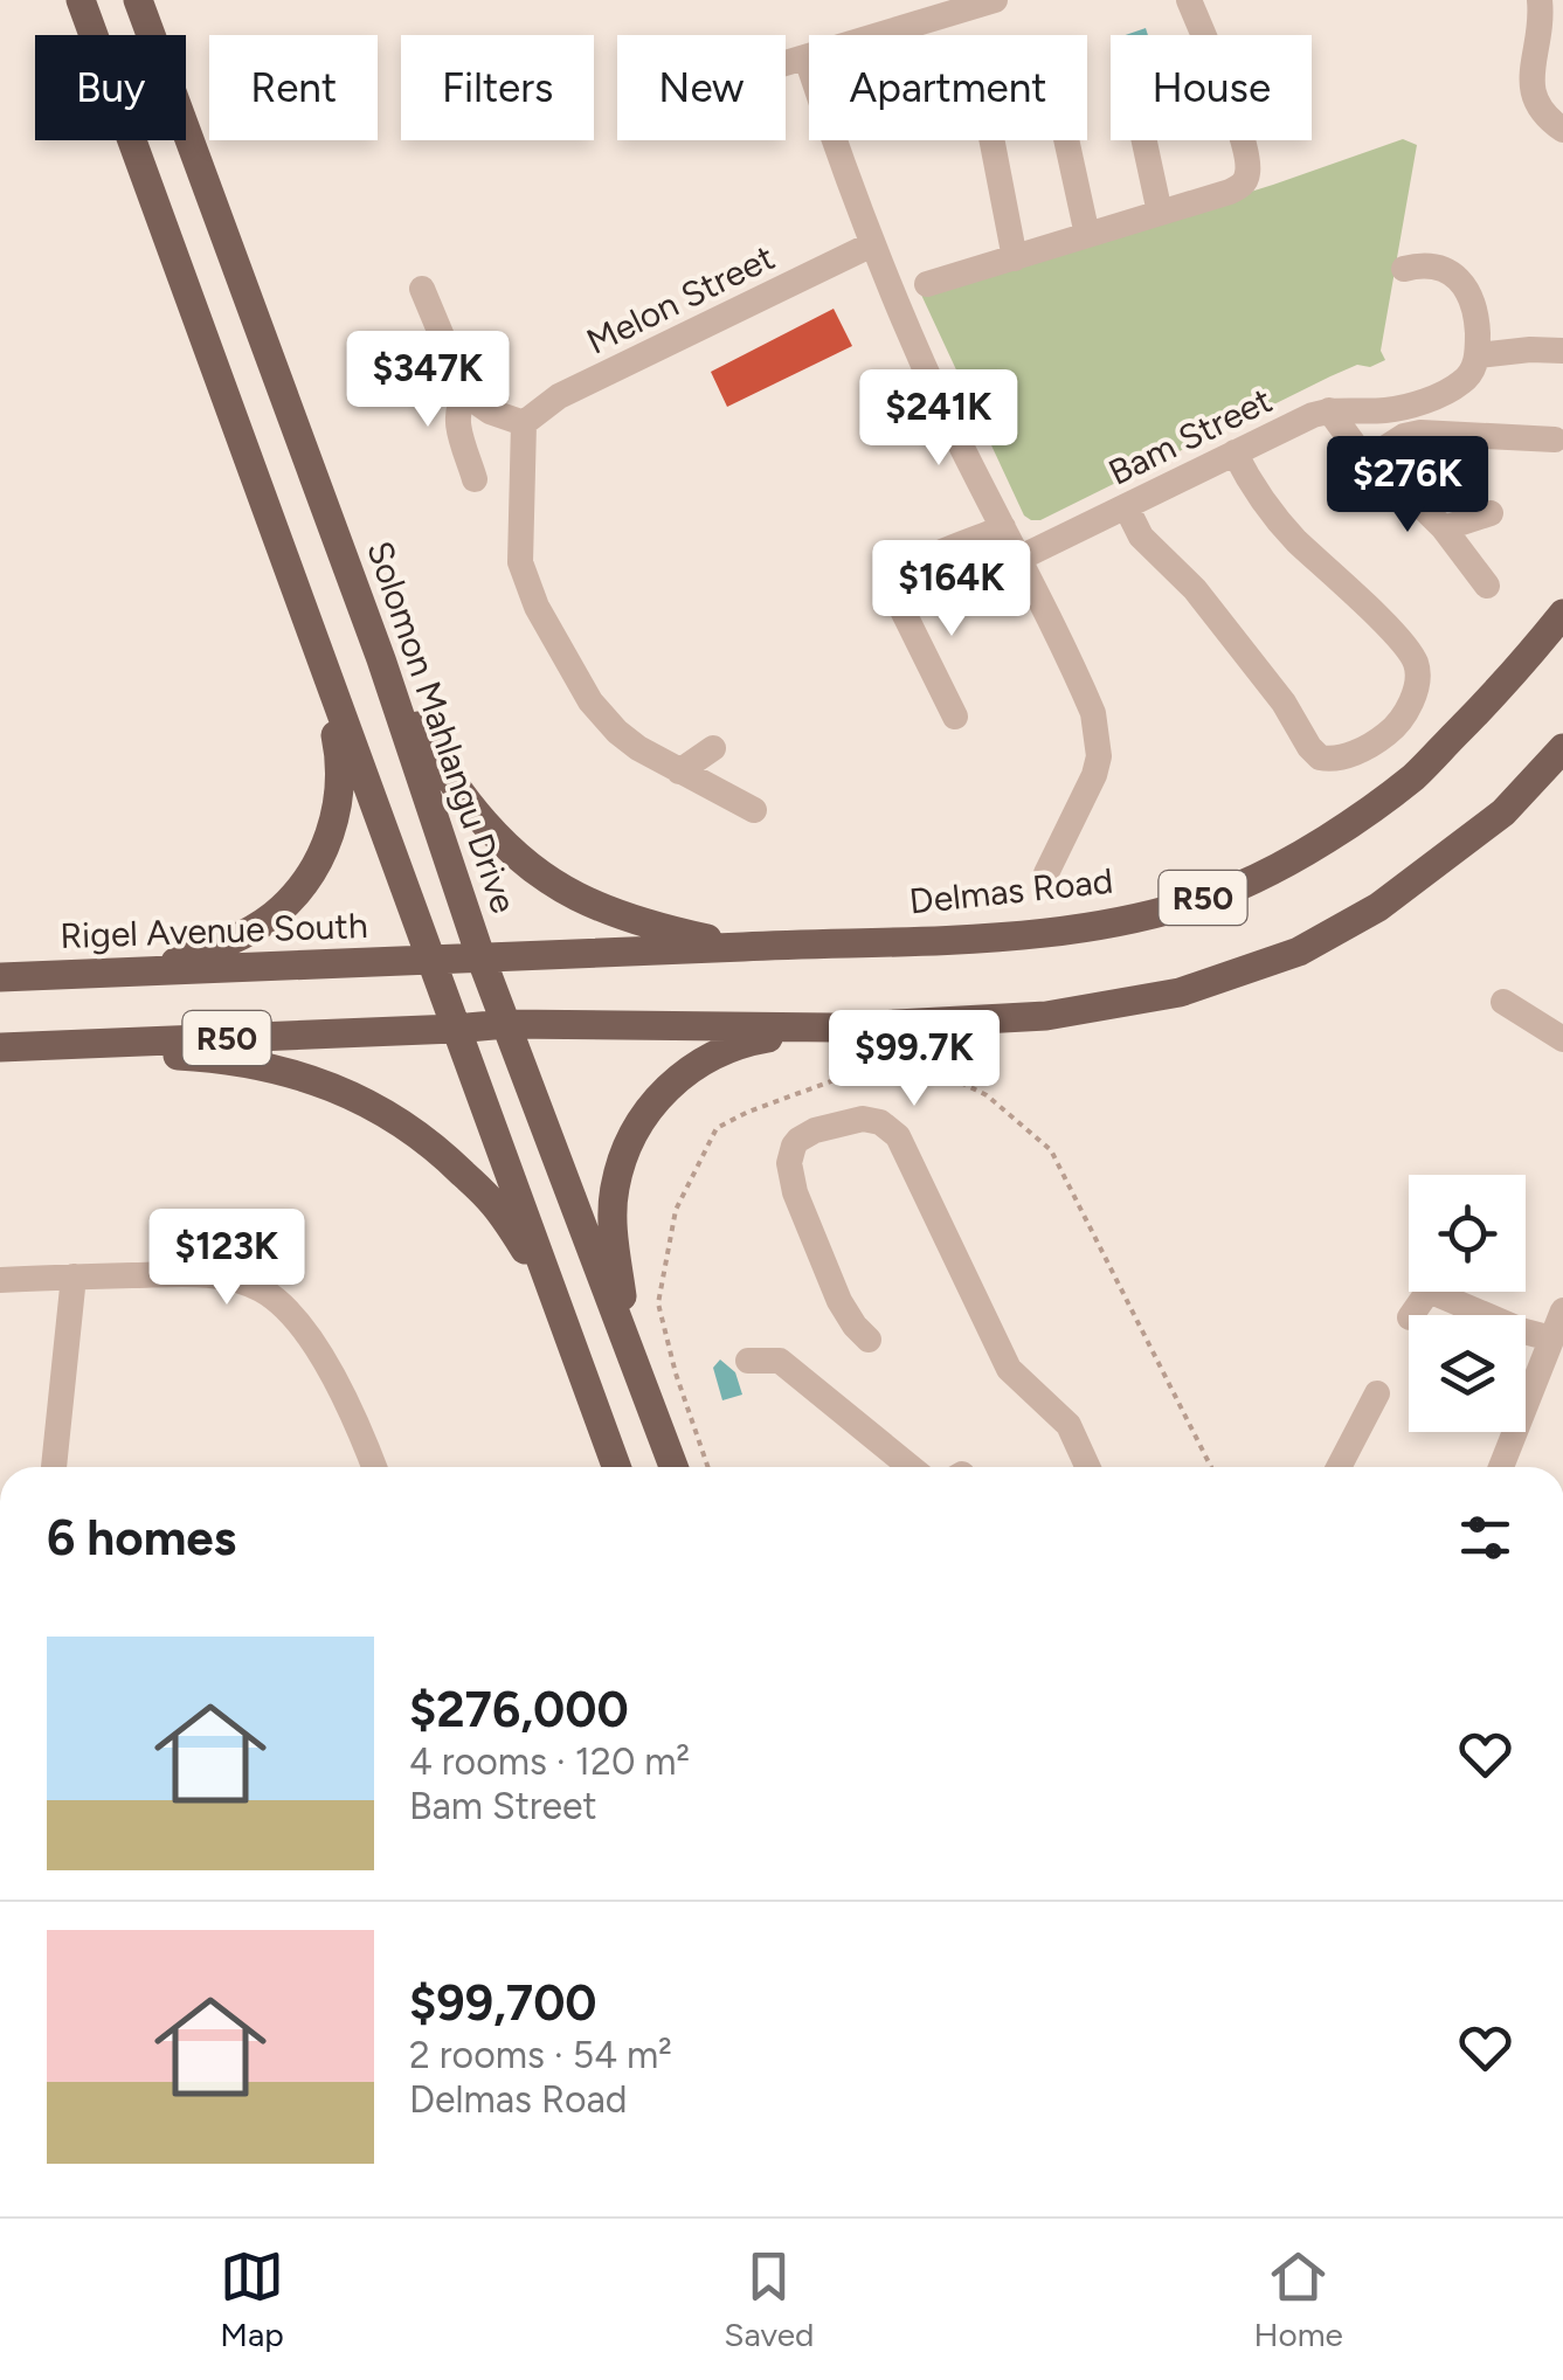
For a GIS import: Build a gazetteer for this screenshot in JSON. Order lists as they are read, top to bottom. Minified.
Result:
{"streets":{"main road":["Solomon Mahlangu Drive","Delmas Road","R50","Rigel Avenue South"],"street":["Melon Street","Bam Street"]},"crossings":[["Solomon Mahlangu Drive","Delmas Road"],["Solomon Mahlangu Drive","R50"],["Delmas Road","Rigel Avenue South"]],"page":{"chip":["Buy","Rent","Filters","New","Apartment","House"],"price":["$347K","$241K","$276K","$164K","$99.7K","$123K"],"heading":"6 homes","list":[{"name":"$276,000","note":"4 rooms · 120 m² · Bam Street"},{"name":"$99,700","note":"2 rooms · 54 m² · Delmas Road"}],"tabs":["Map","Saved","Home"]}}
